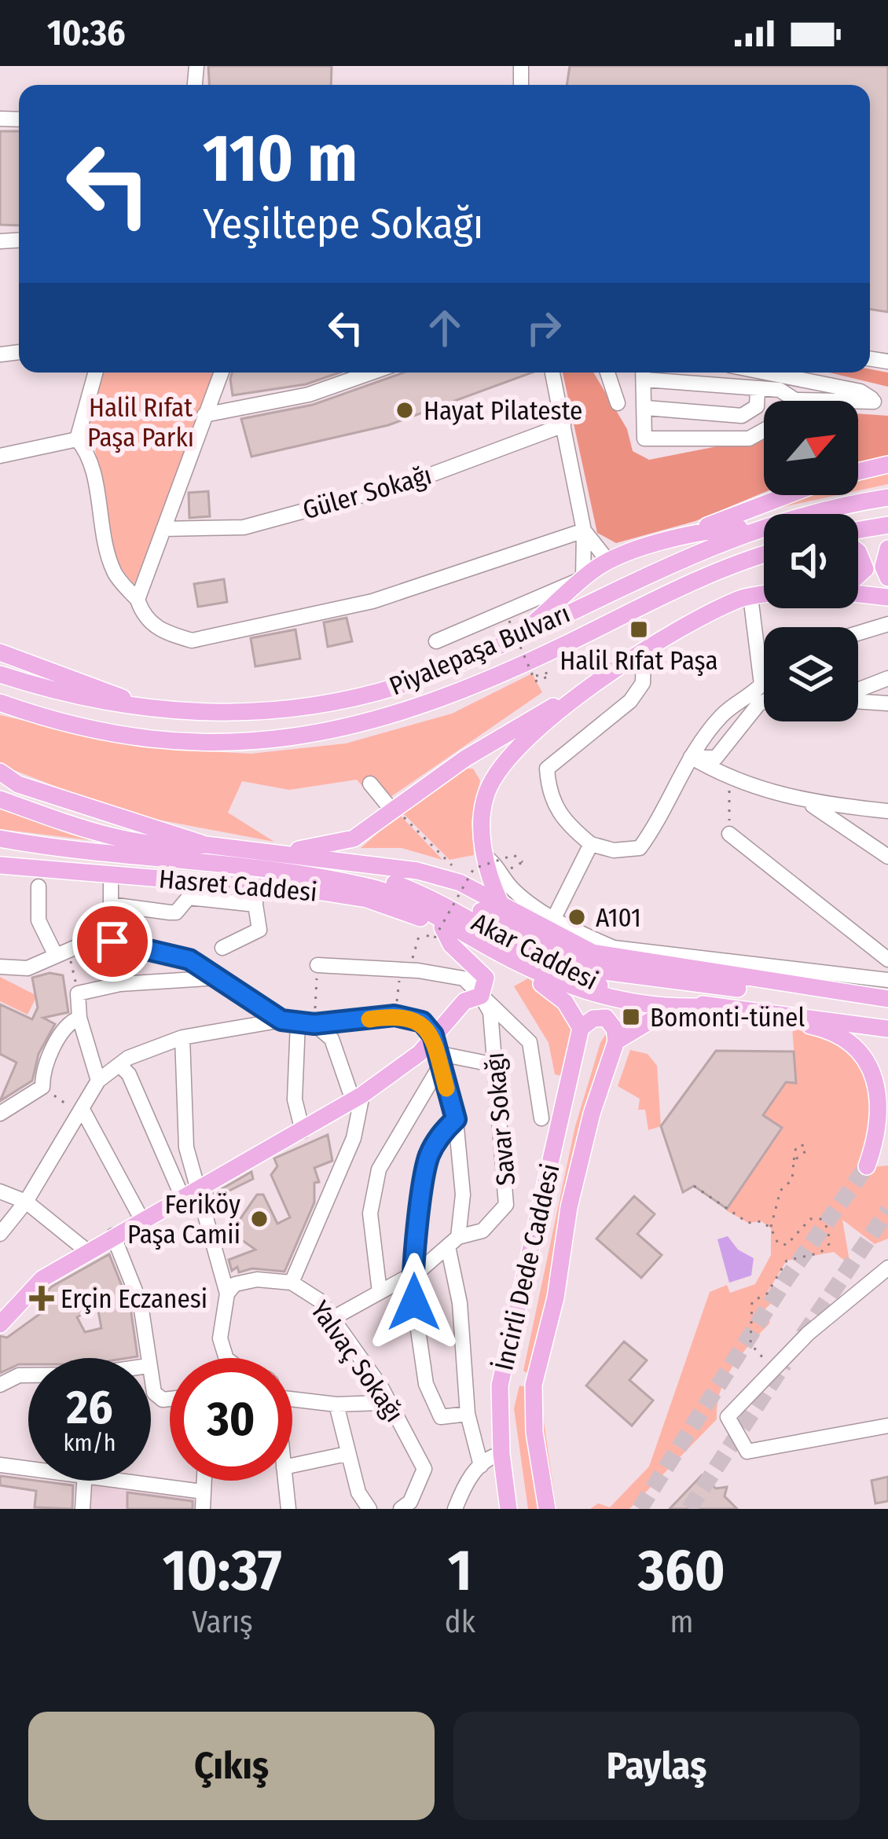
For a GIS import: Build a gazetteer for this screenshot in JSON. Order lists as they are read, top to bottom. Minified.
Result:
{"streets":{"main road":["Piyalepaşa Bulvarı","Hasret Caddesi","Akar Caddesi","İncirli Dede Caddesi"],"street":["Güler Sokağı","Savar Sokağı","Yalvaç Sokağı"]},"crossings":[["Hasret Caddesi","Akar Caddesi"],["Savar Sokağı","Yalvaç Sokağı"]],"parks":["Halil Rıfat Paşa Parkı"],"places":{"other":["Hayat Pilateste","A101","Feriköy Paşa Camii"],"transit":["Halil Rıfat Paşa","Bomonti-tünel"],"health":["Erçin Eczanesi"]},"north":"top right","page":{"status":"10:36","turn":["110 m","Yeşiltepe Sokağı"],"speed":"26 km/h","limit":"30","eta":["10:37","Varış","1","dk","360","m"],"buttons":["Çıkış","Paylaş"]}}
